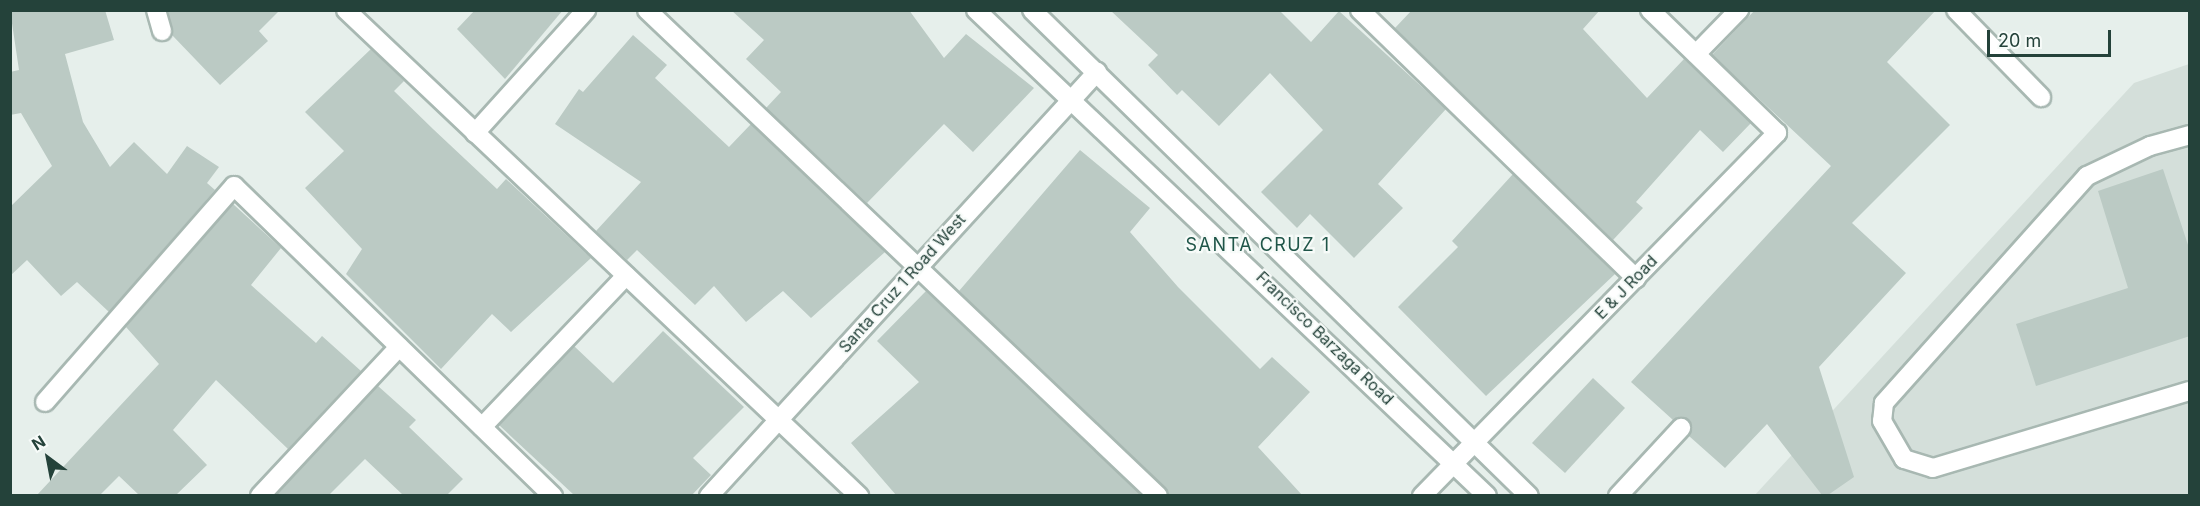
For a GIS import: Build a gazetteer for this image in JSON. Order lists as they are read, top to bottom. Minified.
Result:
{"streets":{"street":["Santa Cruz 1 Road West","E & J Road","Francisco Barzaga Road"]},"crossings":[["Santa Cruz 1 Road West","Francisco Barzaga Road"],["E & J Road","Francisco Barzaga Road"]],"districts":["SANTA CRUZ 1"],"scale_bar":"20 m","north":"top left"}
